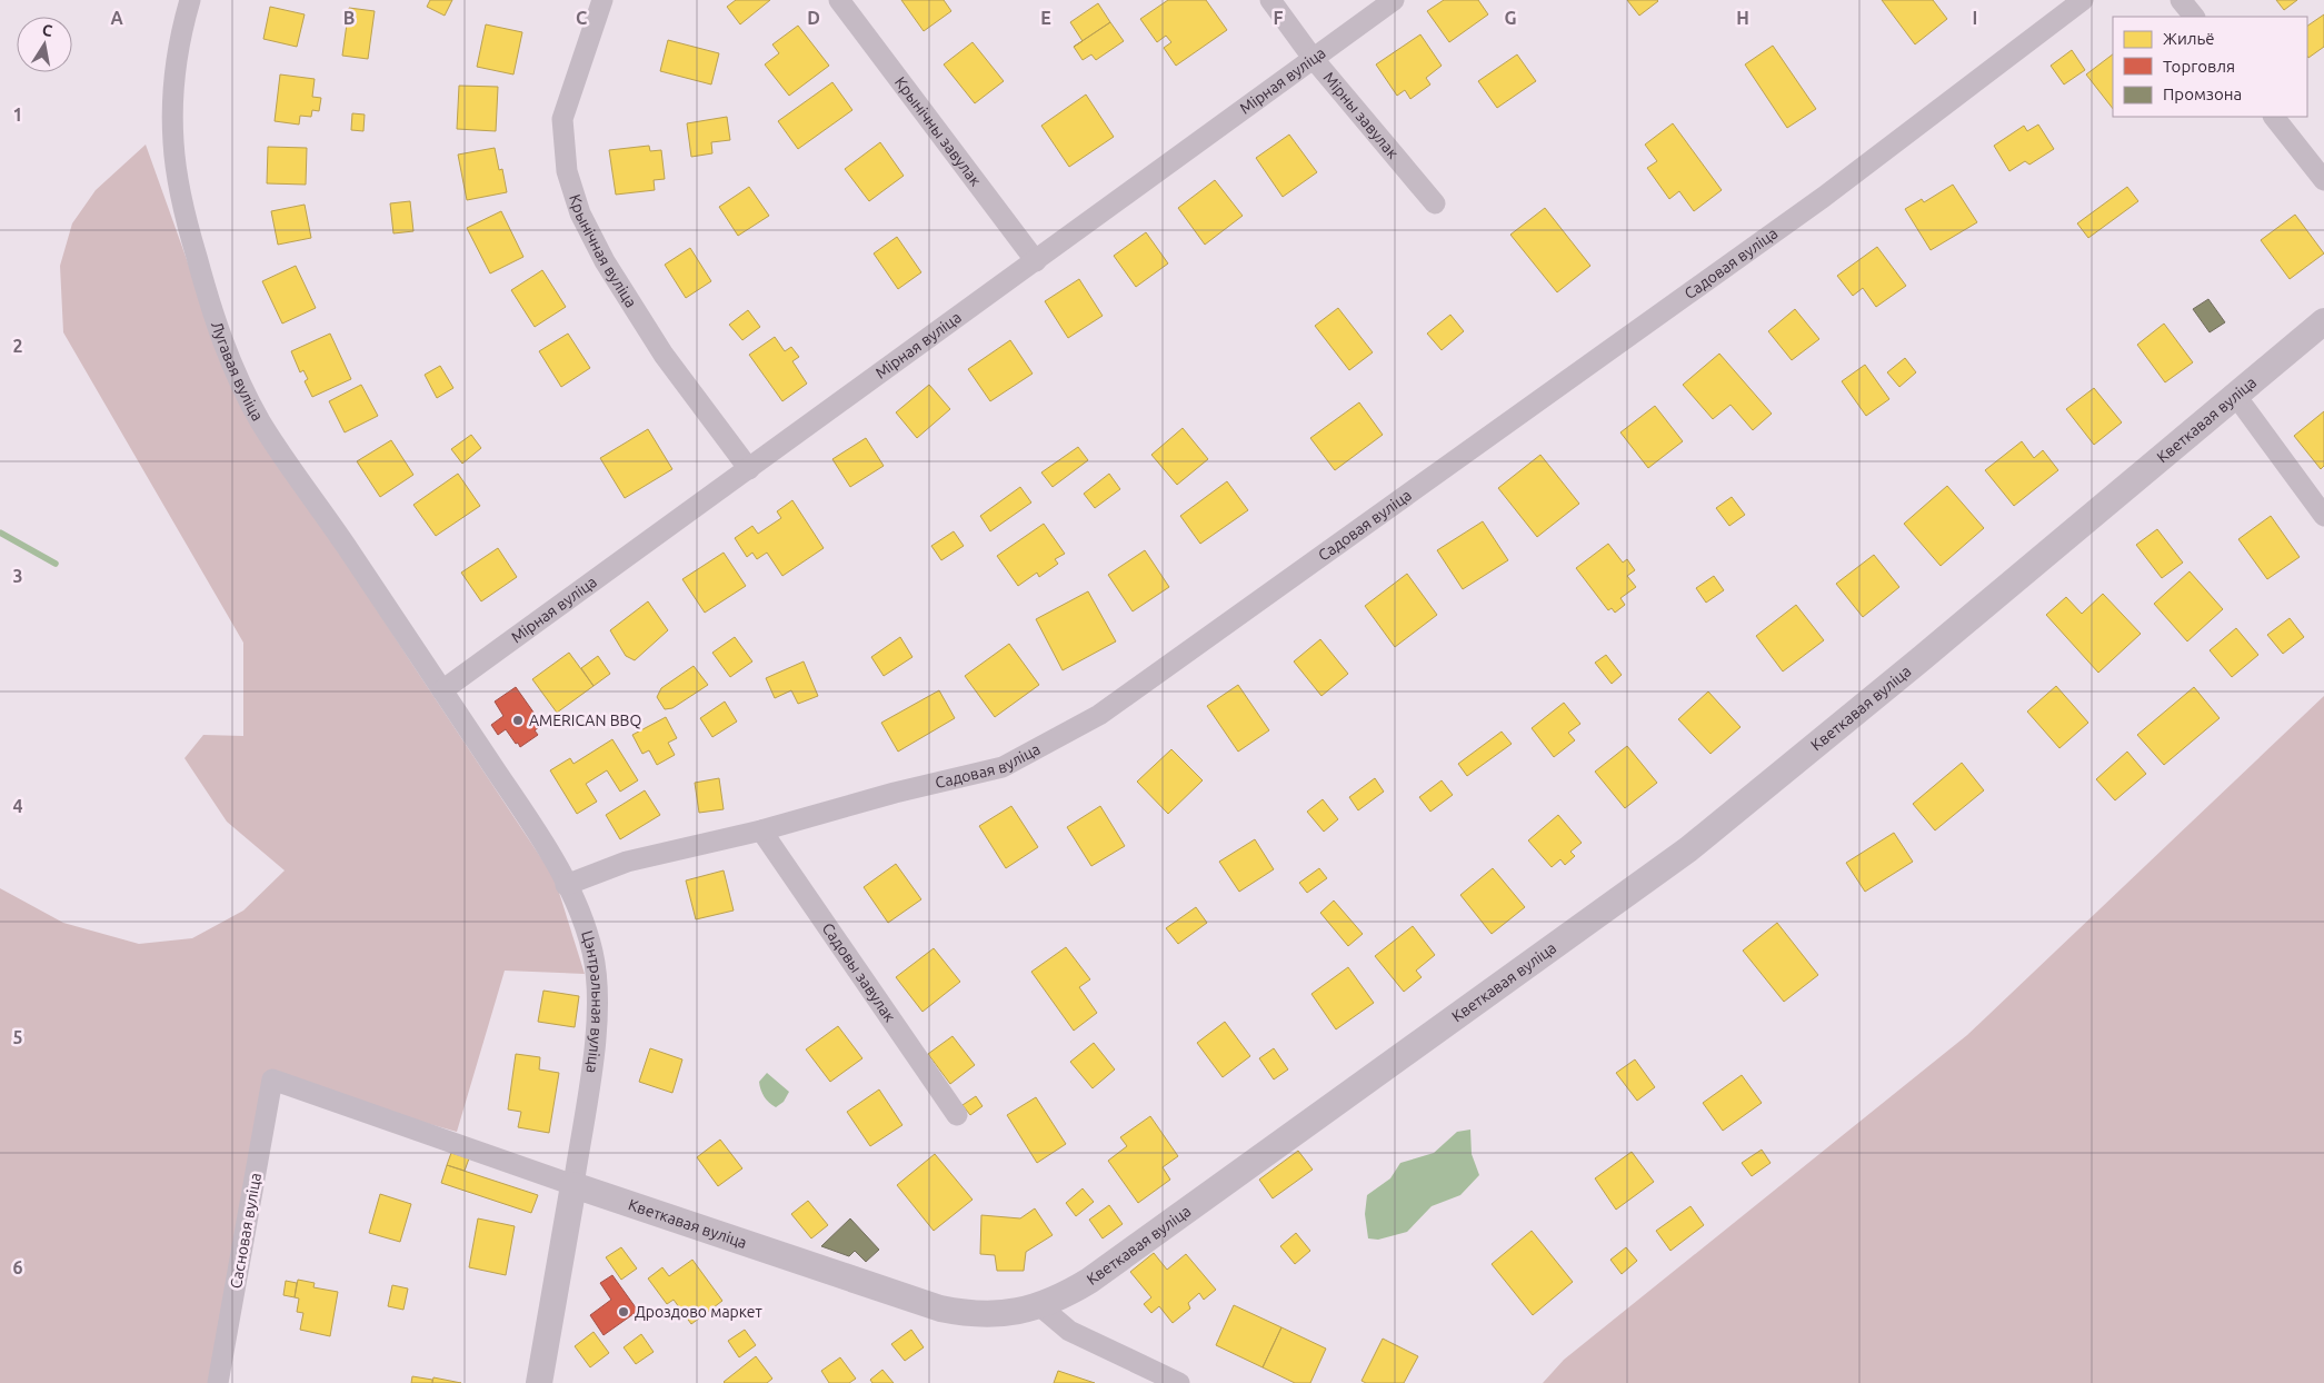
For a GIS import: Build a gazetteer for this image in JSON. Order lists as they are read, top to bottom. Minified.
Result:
{"streets":{"street":["Мірная вуліца","Мірны завулак","Крынічны завулак","Крынічная вуліца","Садовая вуліца","Лугавая вуліца","Кветкавая вуліца","Садовы завулак","Цэнтральная вуліца","Сасновая вуліца"]},"crossings":[["Мірная вуліца","Мірны завулак"],["Мірная вуліца","Крынічны завулак"],["Мірная вуліца","Крынічная вуліца"],["Мірная вуліца","Лугавая вуліца"],["Мірная вуліца","Цэнтральная вуліца"],["Садовая вуліца","Садовы завулак"],["Садовая вуліца","Цэнтральная вуліца"],["Лугавая вуліца","Цэнтральная вуліца"],["Кветкавая вуліца","Цэнтральная вуліца"],["Кветкавая вуліца","Сасновая вуліца"],["Цэнтральная вуліца","Сасновая вуліца"]],"places":["AMERICAN BBQ","Дроздово маркет"],"legend":["Жильё","Торговля","Промзона"],"north":"top","grid":{"columns":["A","B","C","D","E","F","G","H","I"],"rows":["1","2","3","4","5","6"]}}
